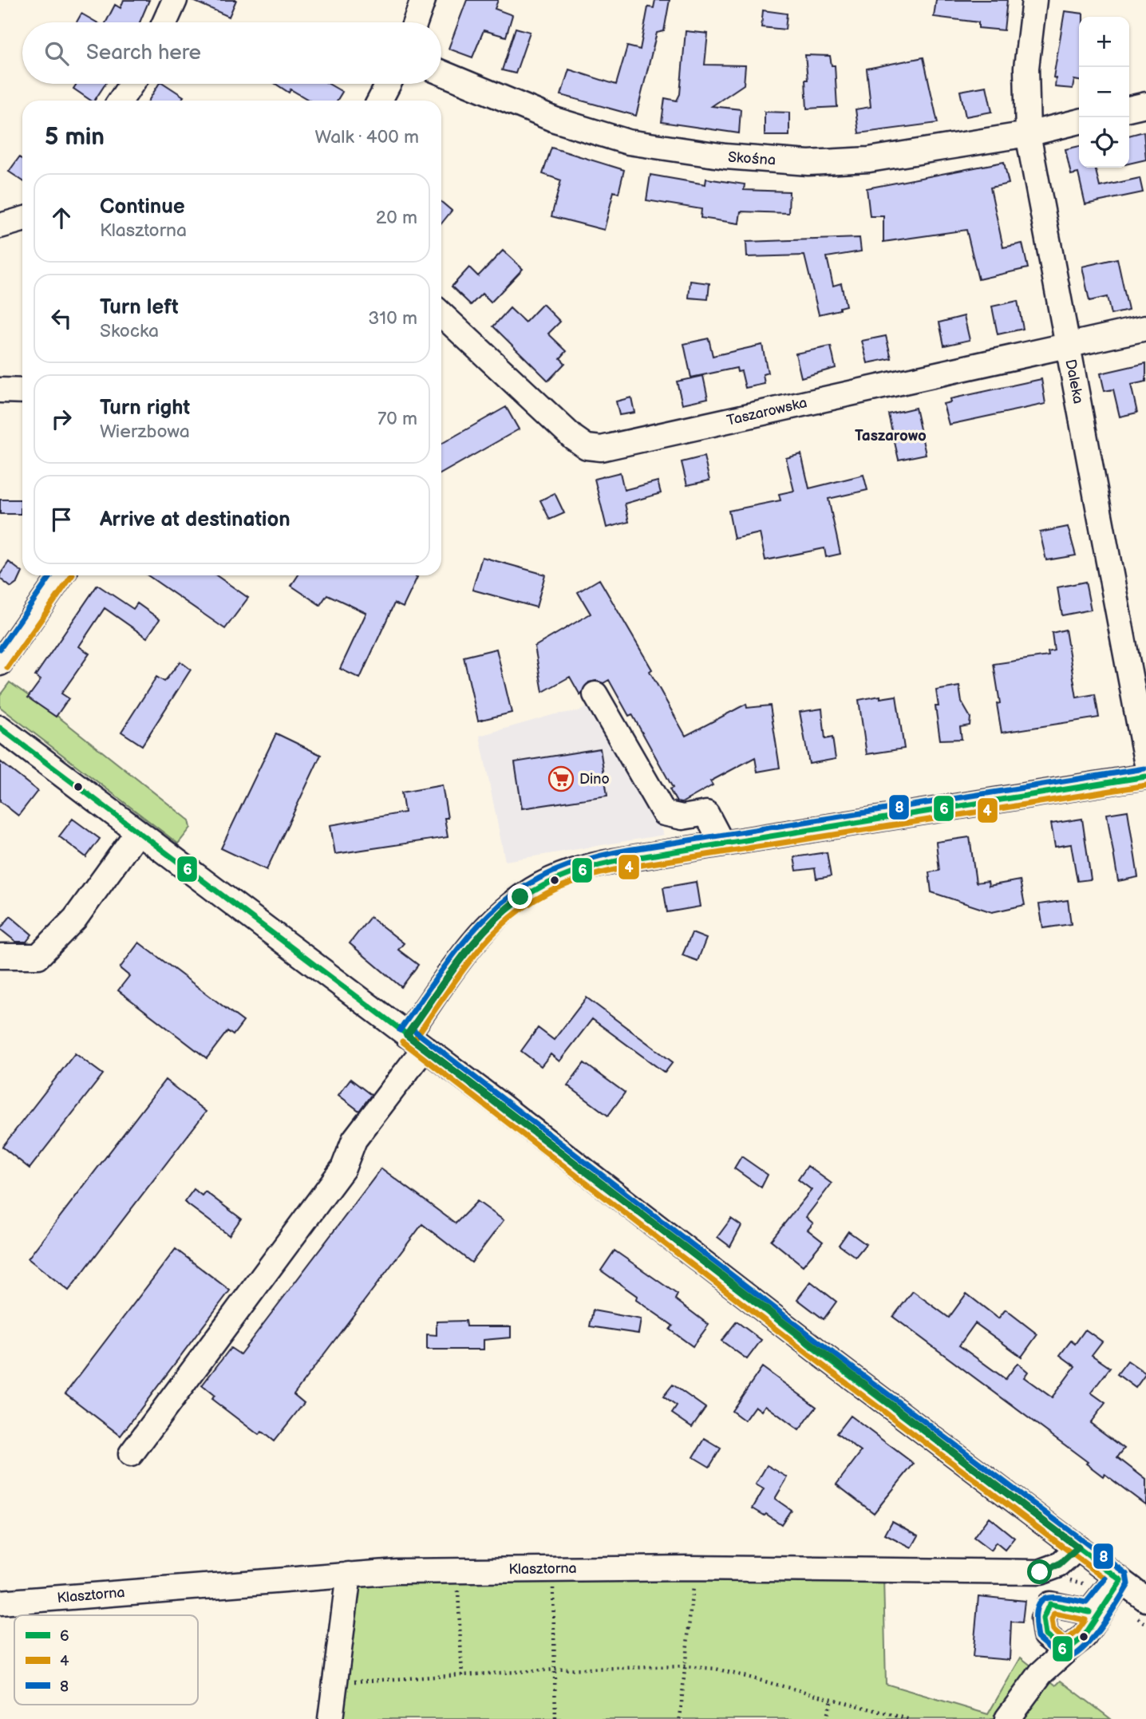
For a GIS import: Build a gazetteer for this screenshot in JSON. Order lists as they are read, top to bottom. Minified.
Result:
{"streets":{"street":["Skośna","Daleka","Taszarowska","Klasztorna"]},"crossings":[["Skośna","Daleka"],["Daleka","Taszarowska"]],"districts":["Taszarowo"],"places":{"supermarket":["Dino"]},"lines":["transit line 4","transit line 8","transit line 6"],"legend":["6","4","8"],"page":{"map_buttons":["+","−"],"search":"Search here","heading":["5 min","Walk · 400 m"],"list":[["Continue","Klasztorna","20 m"],["Turn left","Skocka","310 m"],["Turn right","Wierzbowa","70 m"],"Arrive at destination"]}}
